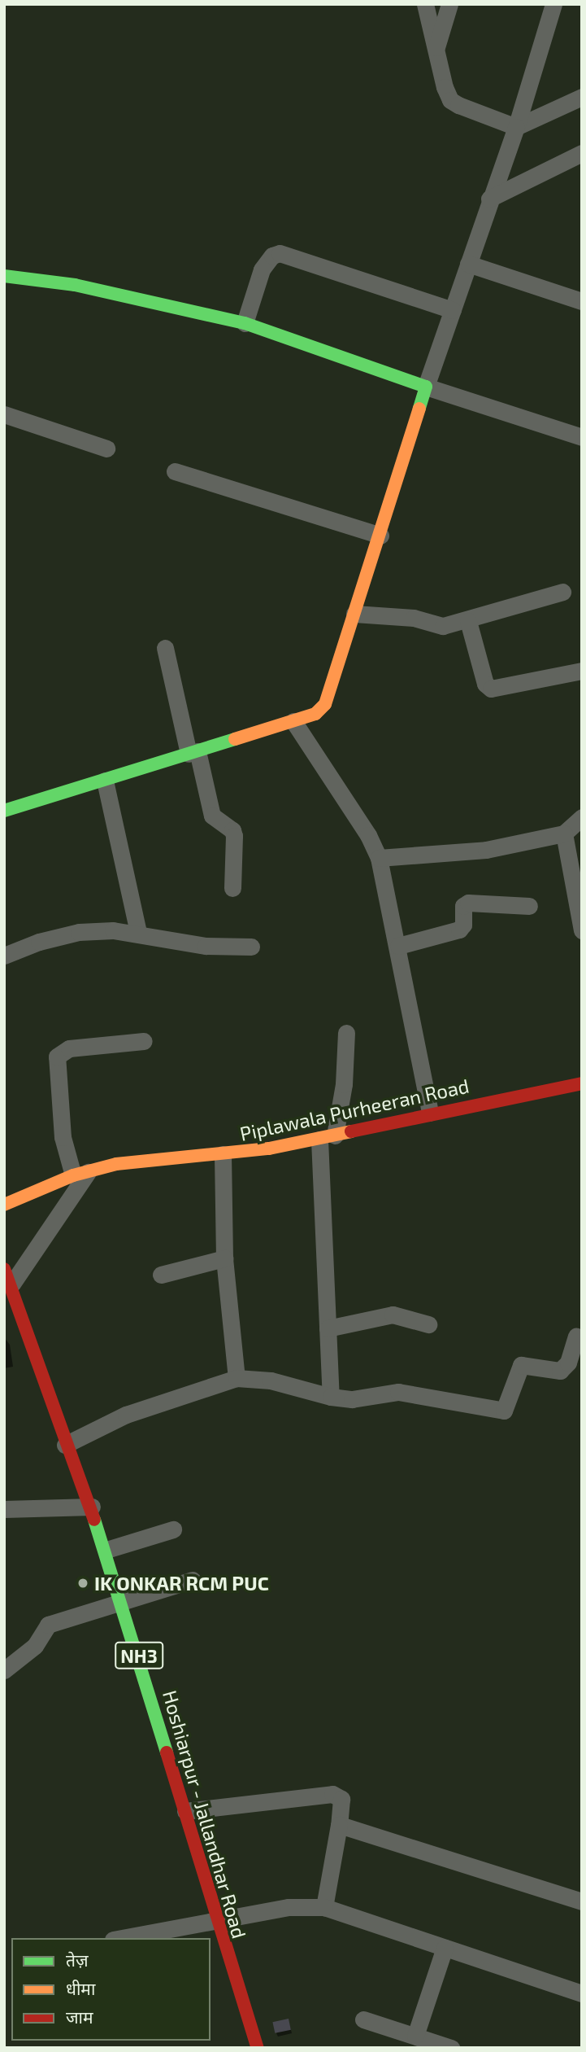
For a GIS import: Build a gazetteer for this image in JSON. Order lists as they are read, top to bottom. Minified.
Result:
{"streets":{"main road":["Piplawala Purheeran Road","NH3","Hoshiarpur - Jallandhar Road"]},"places":["IK ONKAR RCM PUC"],"legend":["तेज़","धीमा","जाम"]}
